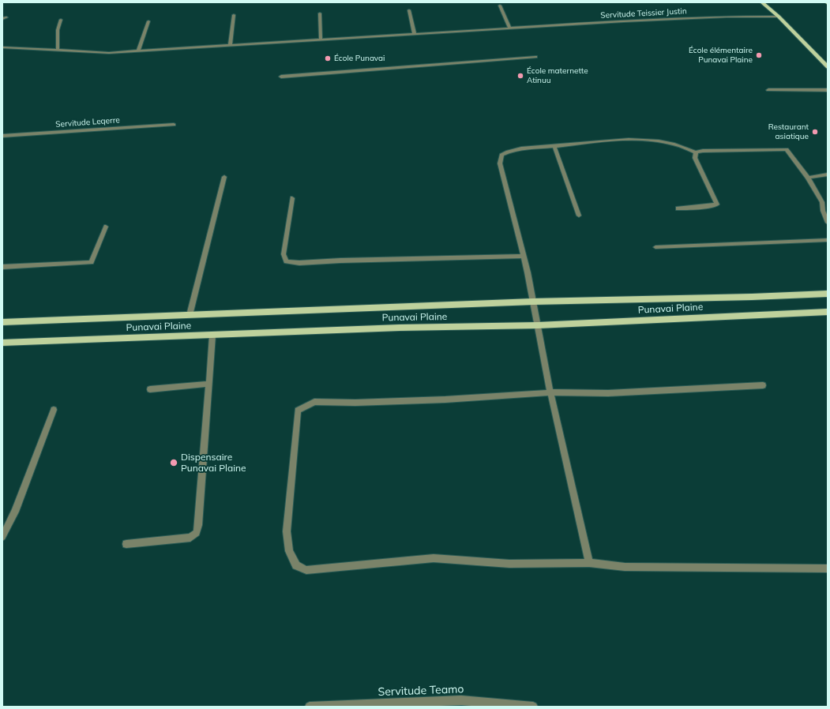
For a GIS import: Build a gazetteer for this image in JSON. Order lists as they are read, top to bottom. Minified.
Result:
{"streets":{"main road":["Punavai Plaine"],"street":["Servitude Teissier Justin","Servitude Leqerre","Servitude Teamo"]},"places":["École élémentaire Punavai Plaine","École Punavai","École maternette Atinuu","Restaurant asiatique","Dispensaire Punavai Plaine"]}
